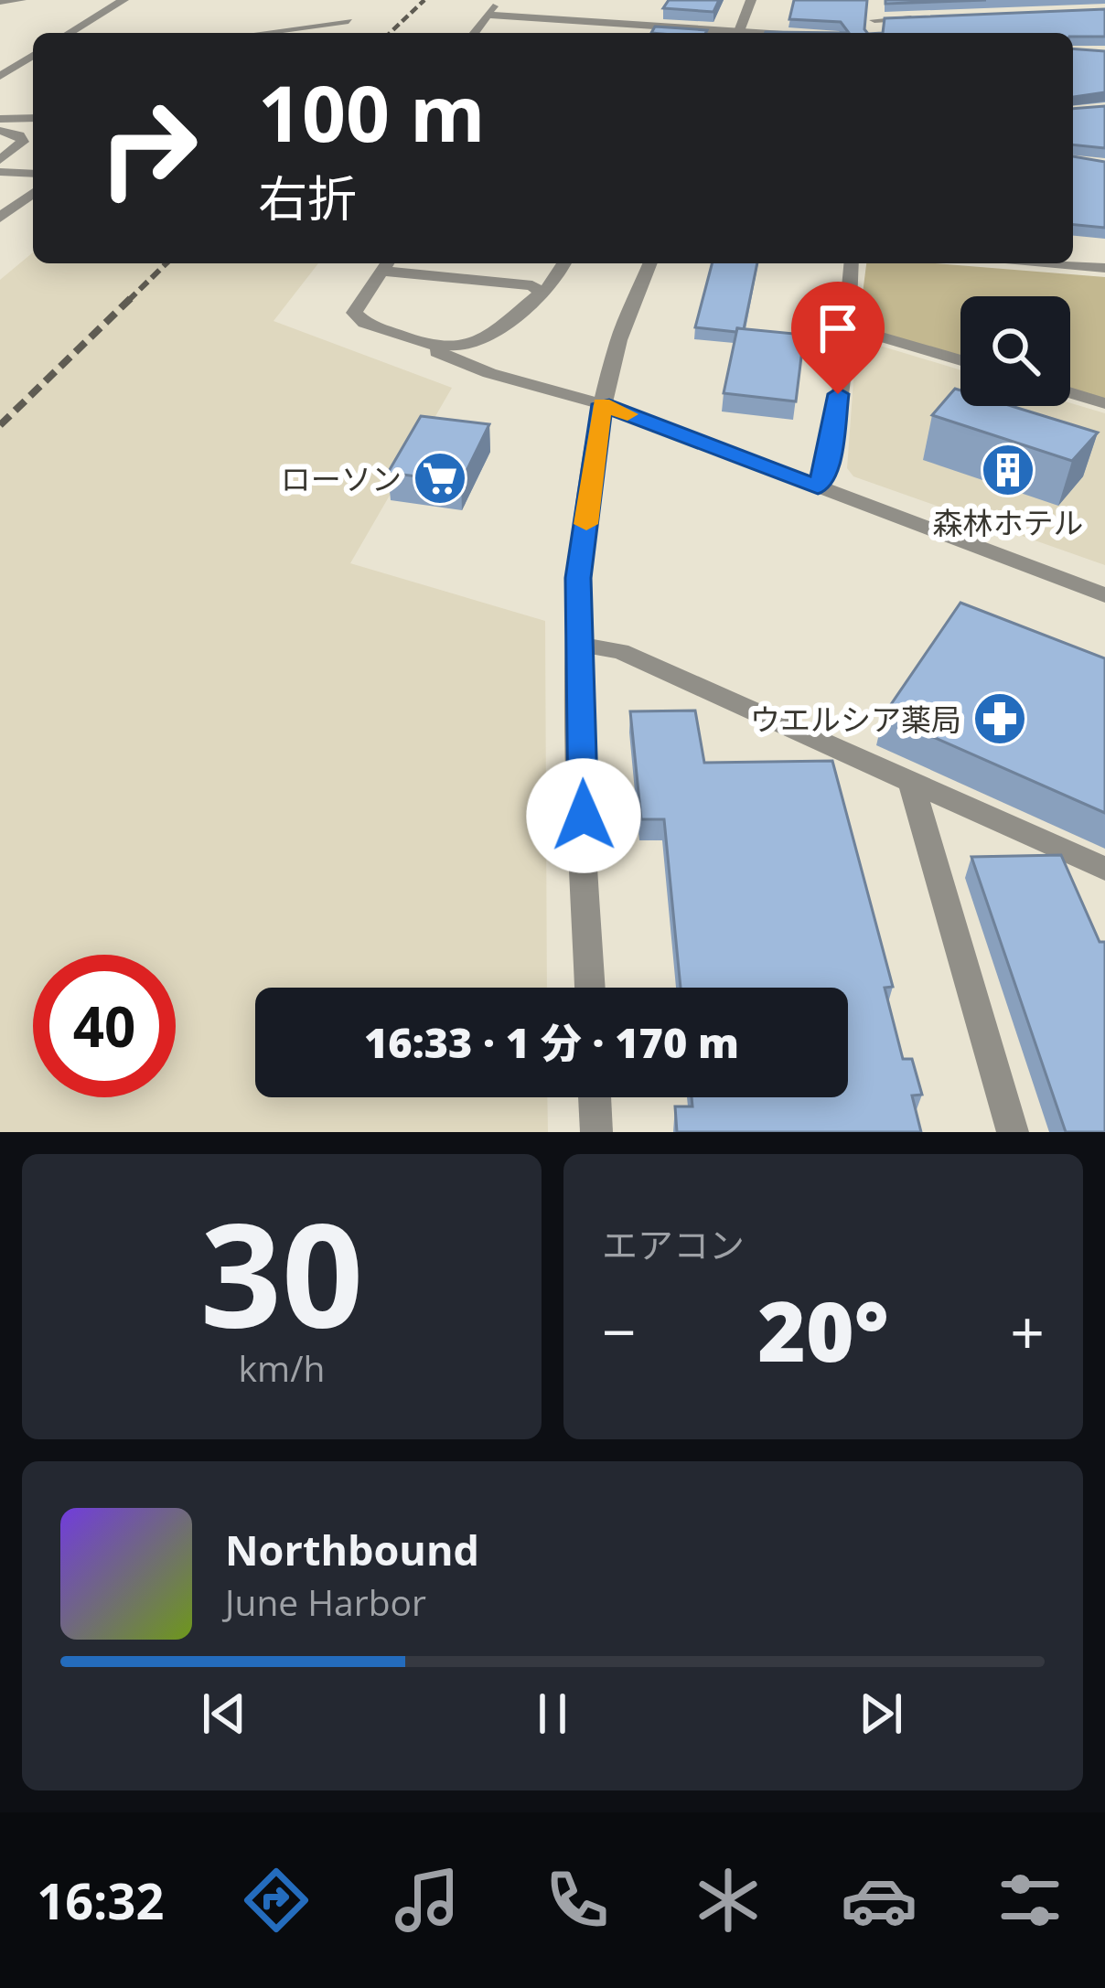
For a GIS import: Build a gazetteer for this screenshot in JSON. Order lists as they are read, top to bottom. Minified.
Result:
{"places":{"building":["森林ホテル"],"supermarket":["ローソン"],"pharmacy":["ウエルシア薬局"]},"page":{"turn":["100 m","右折"],"limit":"40","trip":"16:33 · 1 分 · 170 m","tile":[["30","km/h"],"エアコン"],"heat":["−","20°","+"],"song":["Northbound","June Harbor"],"tabs":"16:32"}}
